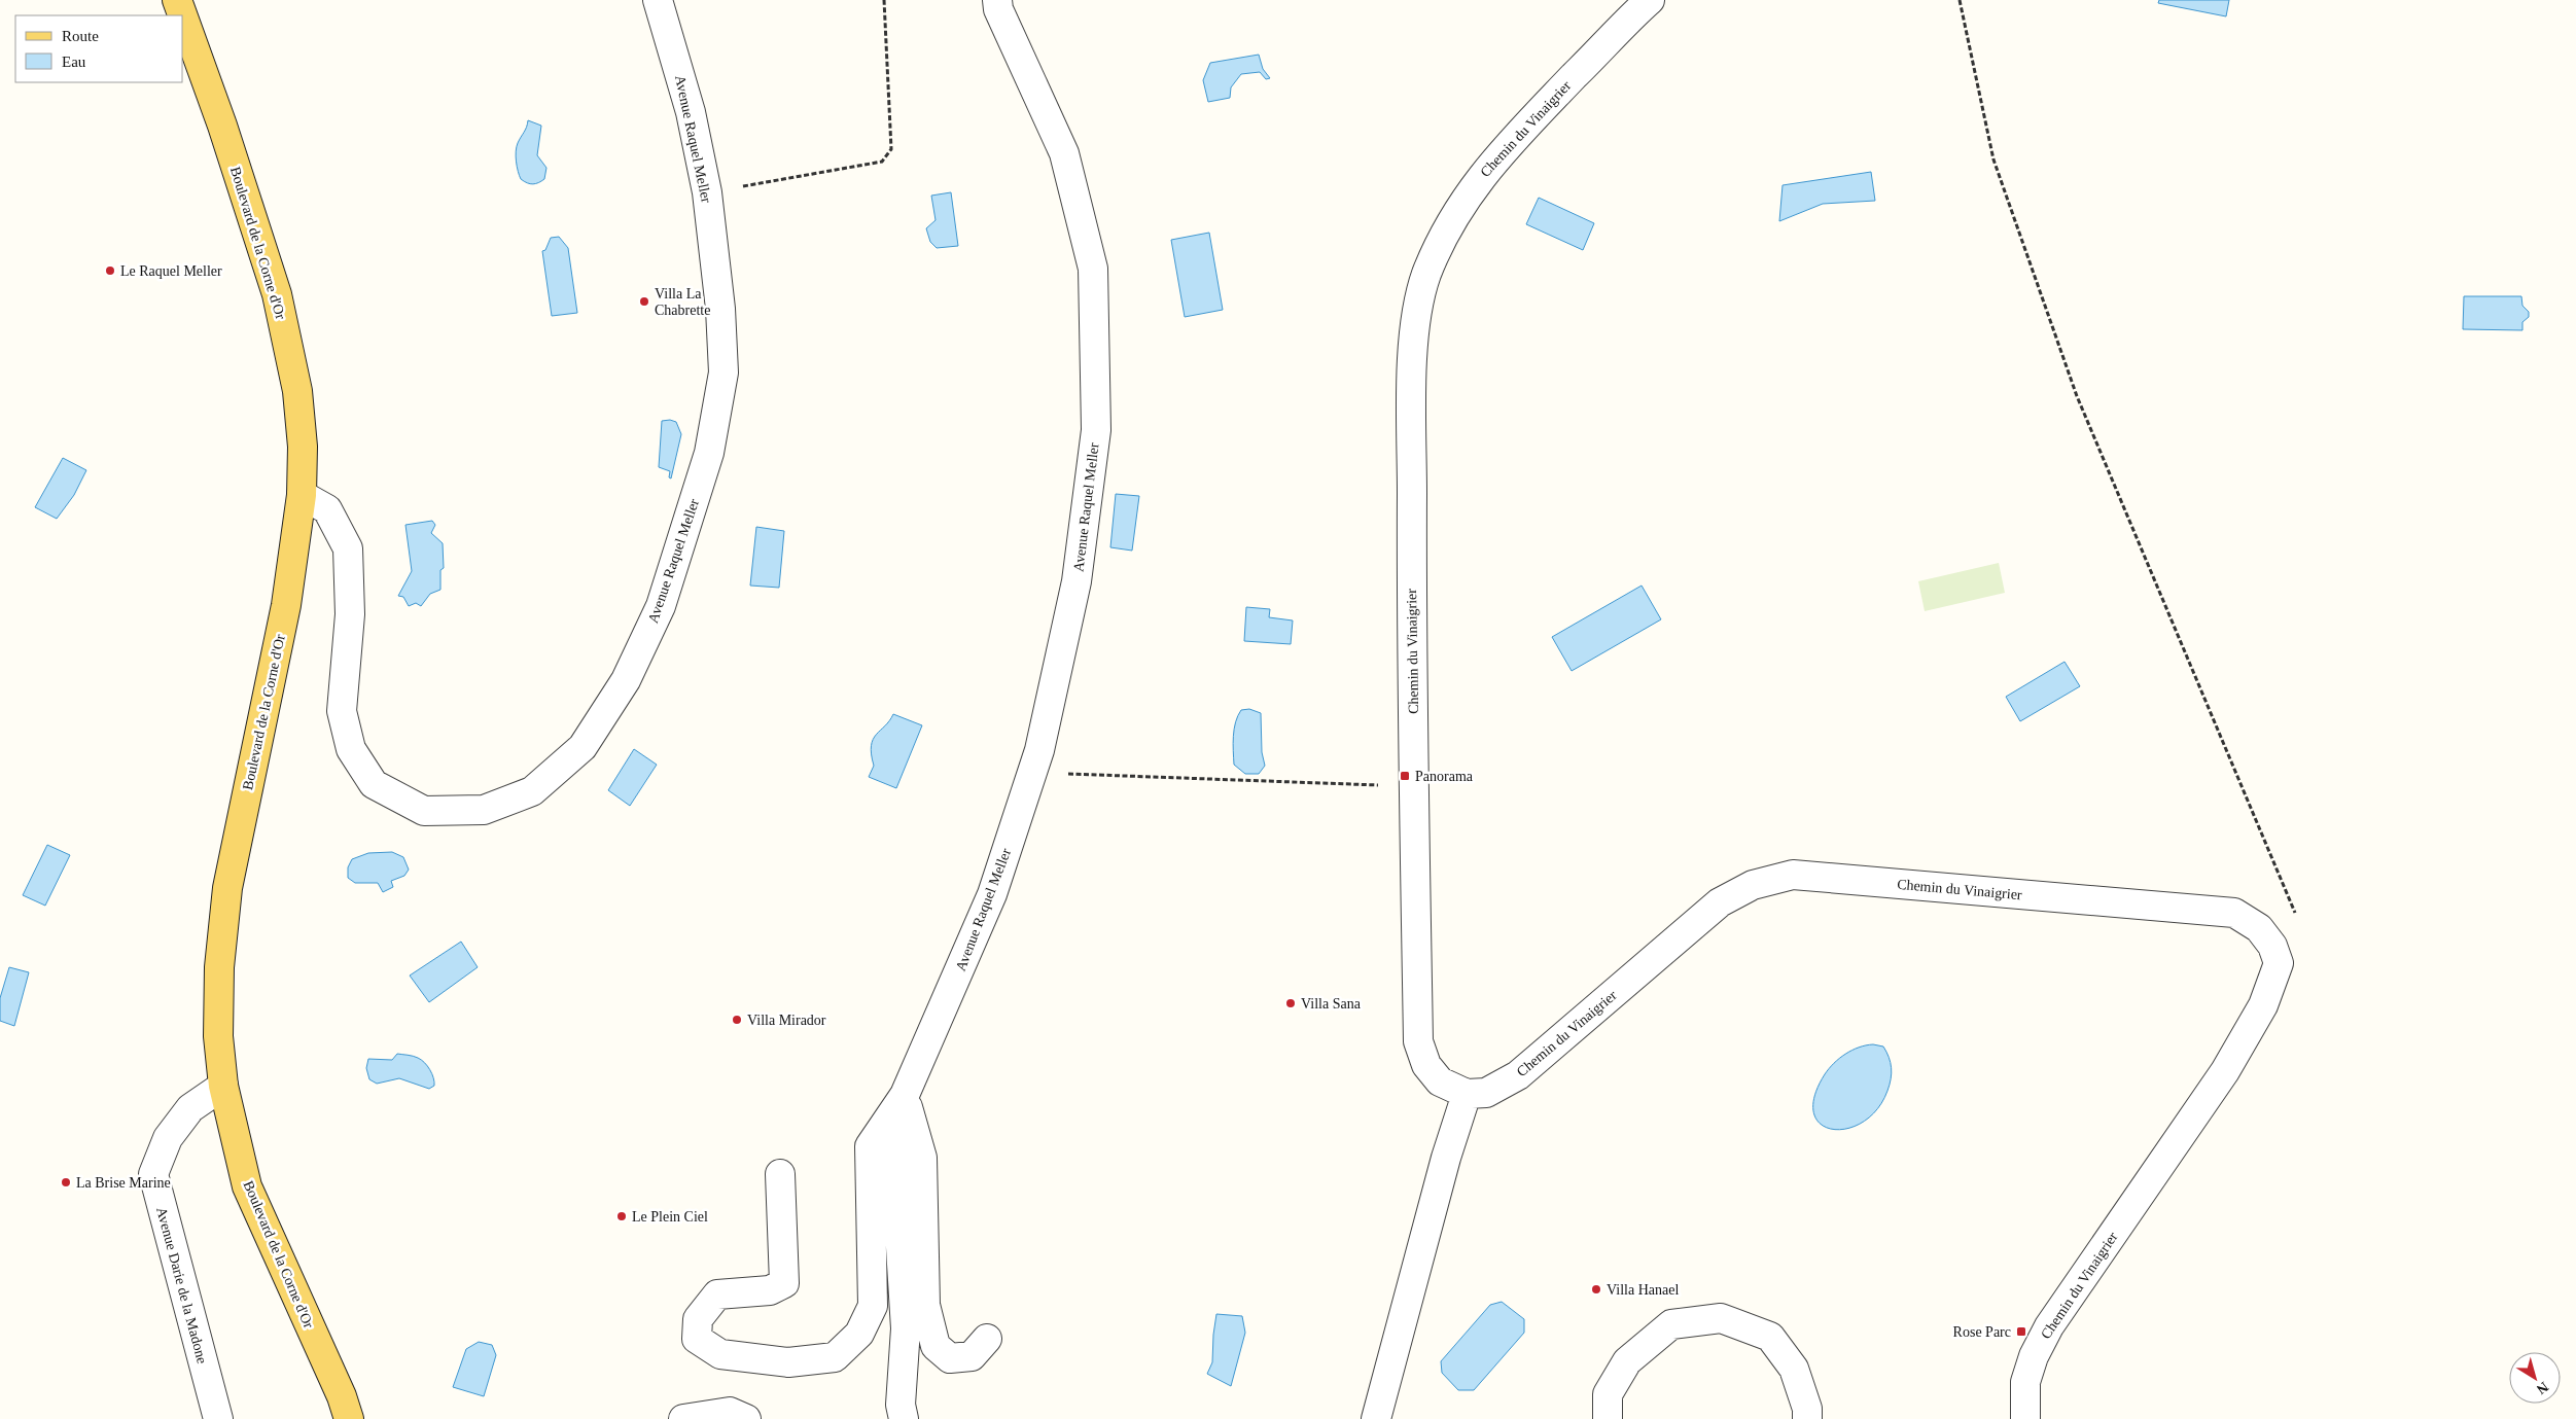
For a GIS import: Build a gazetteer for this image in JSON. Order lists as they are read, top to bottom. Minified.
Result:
{"streets":{"main road":["Boulevard de la Corne d'Or"],"street":["Chemin du Vinaigrier","Avenue Raquel Meller","Avenue Darie de la Madone"]},"crossings":[["Avenue Raquel Meller","Boulevard de la Corne d'Or"],["Boulevard de la Corne d'Or","Avenue Darie de la Madone"]],"places":{"other":["Le Raquel Meller","Villa La Chabrette","Villa Sana","Villa Mirador","La Brise Marine","Le Plein Ciel","Villa Hanael"],"transit":["Panorama","Rose Parc"]},"legend":["Route","Eau"],"north":"bottom right"}
